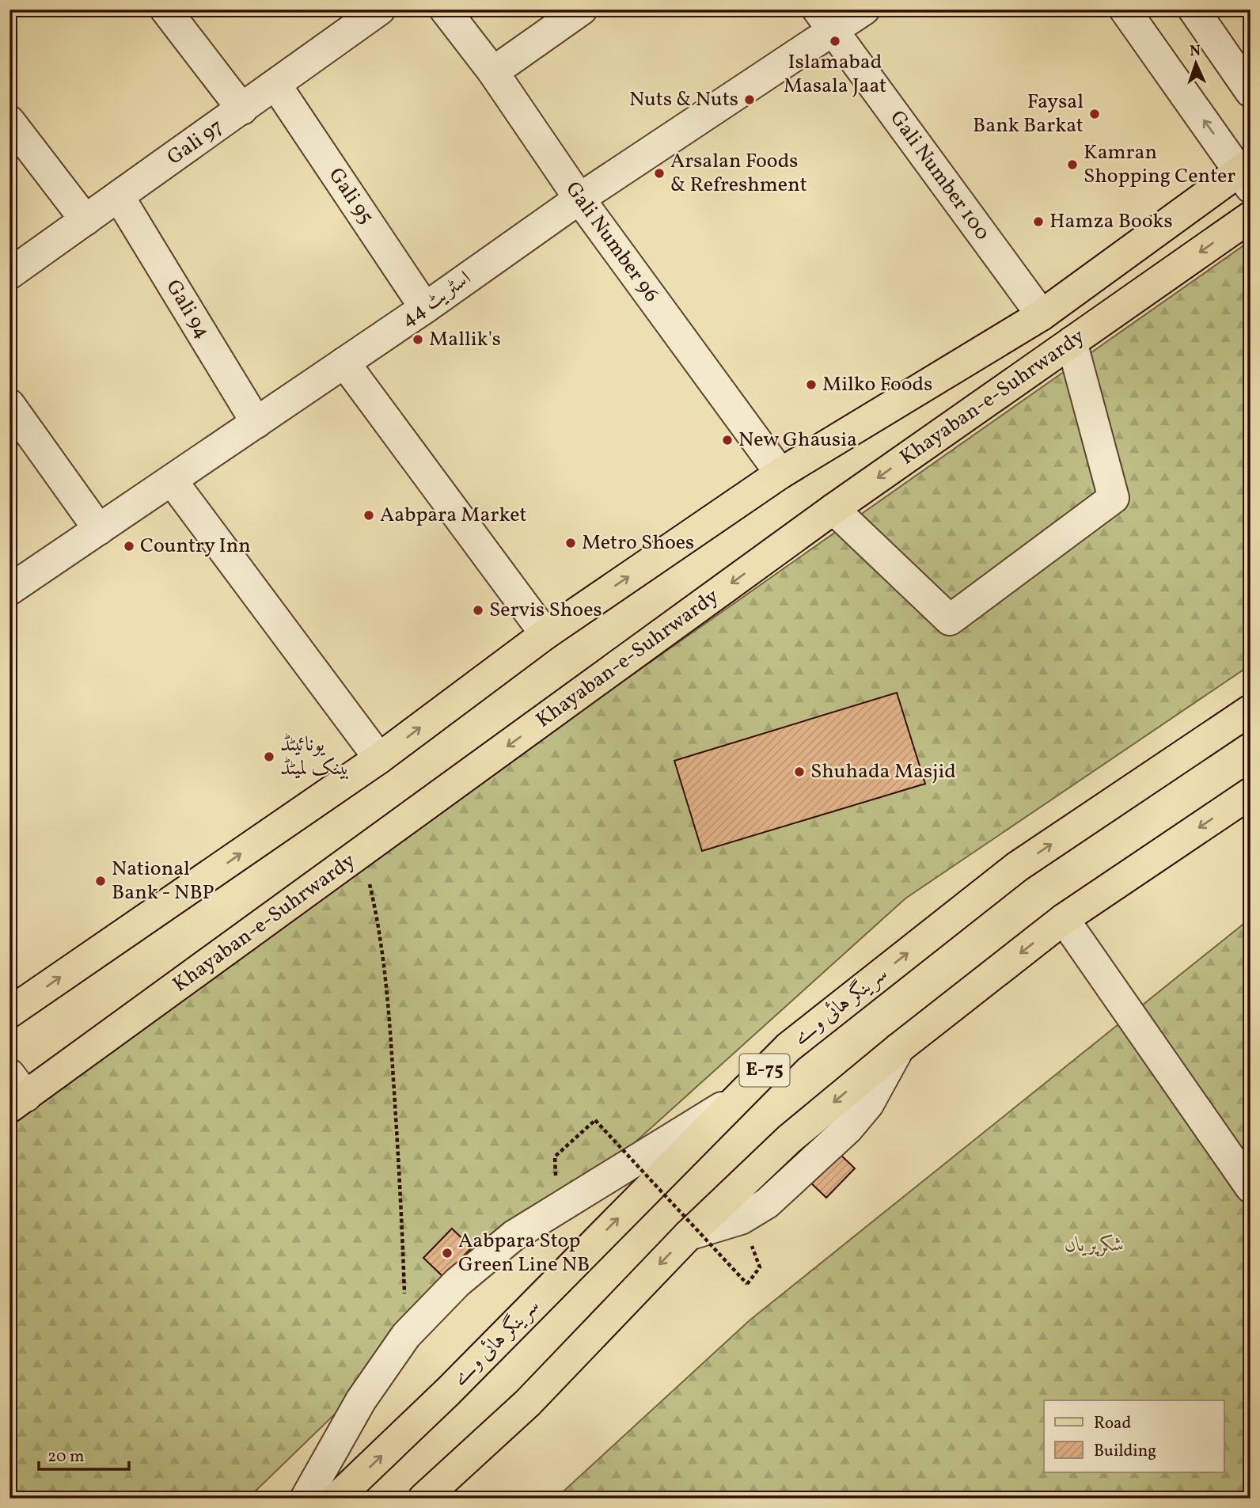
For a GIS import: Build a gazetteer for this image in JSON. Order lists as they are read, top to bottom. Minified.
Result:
{"streets":{"main road":["Khayaban-e-Suhrwardy","سرینگر ہائی وے","E-75"],"street":["Gali 97","Gali Number 100","Gali 95","Gali Number 96","اسٹریٹ 44","Gali 94"]},"crossings":[["Gali 97","Gali 95"],["Gali 97","Gali 94"],["Gali Number 100","اسٹریٹ 44"],["Gali Number 100","Khayaban-e-Suhrwardy"],["Gali 95","اسٹریٹ 44"],["Gali Number 96","اسٹریٹ 44"],["Gali Number 96","Khayaban-e-Suhrwardy"],["اسٹریٹ 44","Gali 94"]],"parks":["شکرپریاں"],"places":["Islamabad Masala Jaat","Nuts & Nuts","Faysal Bank Barkat","Kamran Shopping Center","Arsalan Foods & Refreshment","Hamza Books","Mallik's","Milko Foods","New Ghausia","Aabpara Market","Metro Shoes","Country Inn","Servis Shoes","یونائیٹڈ بینک لمیٹڈ","Shuhada Masjid","National Bank - NBP","Aabpara Stop Green Line NB"],"legend":["Road","Building"],"scale_bar":"20 m","north":"top"}
